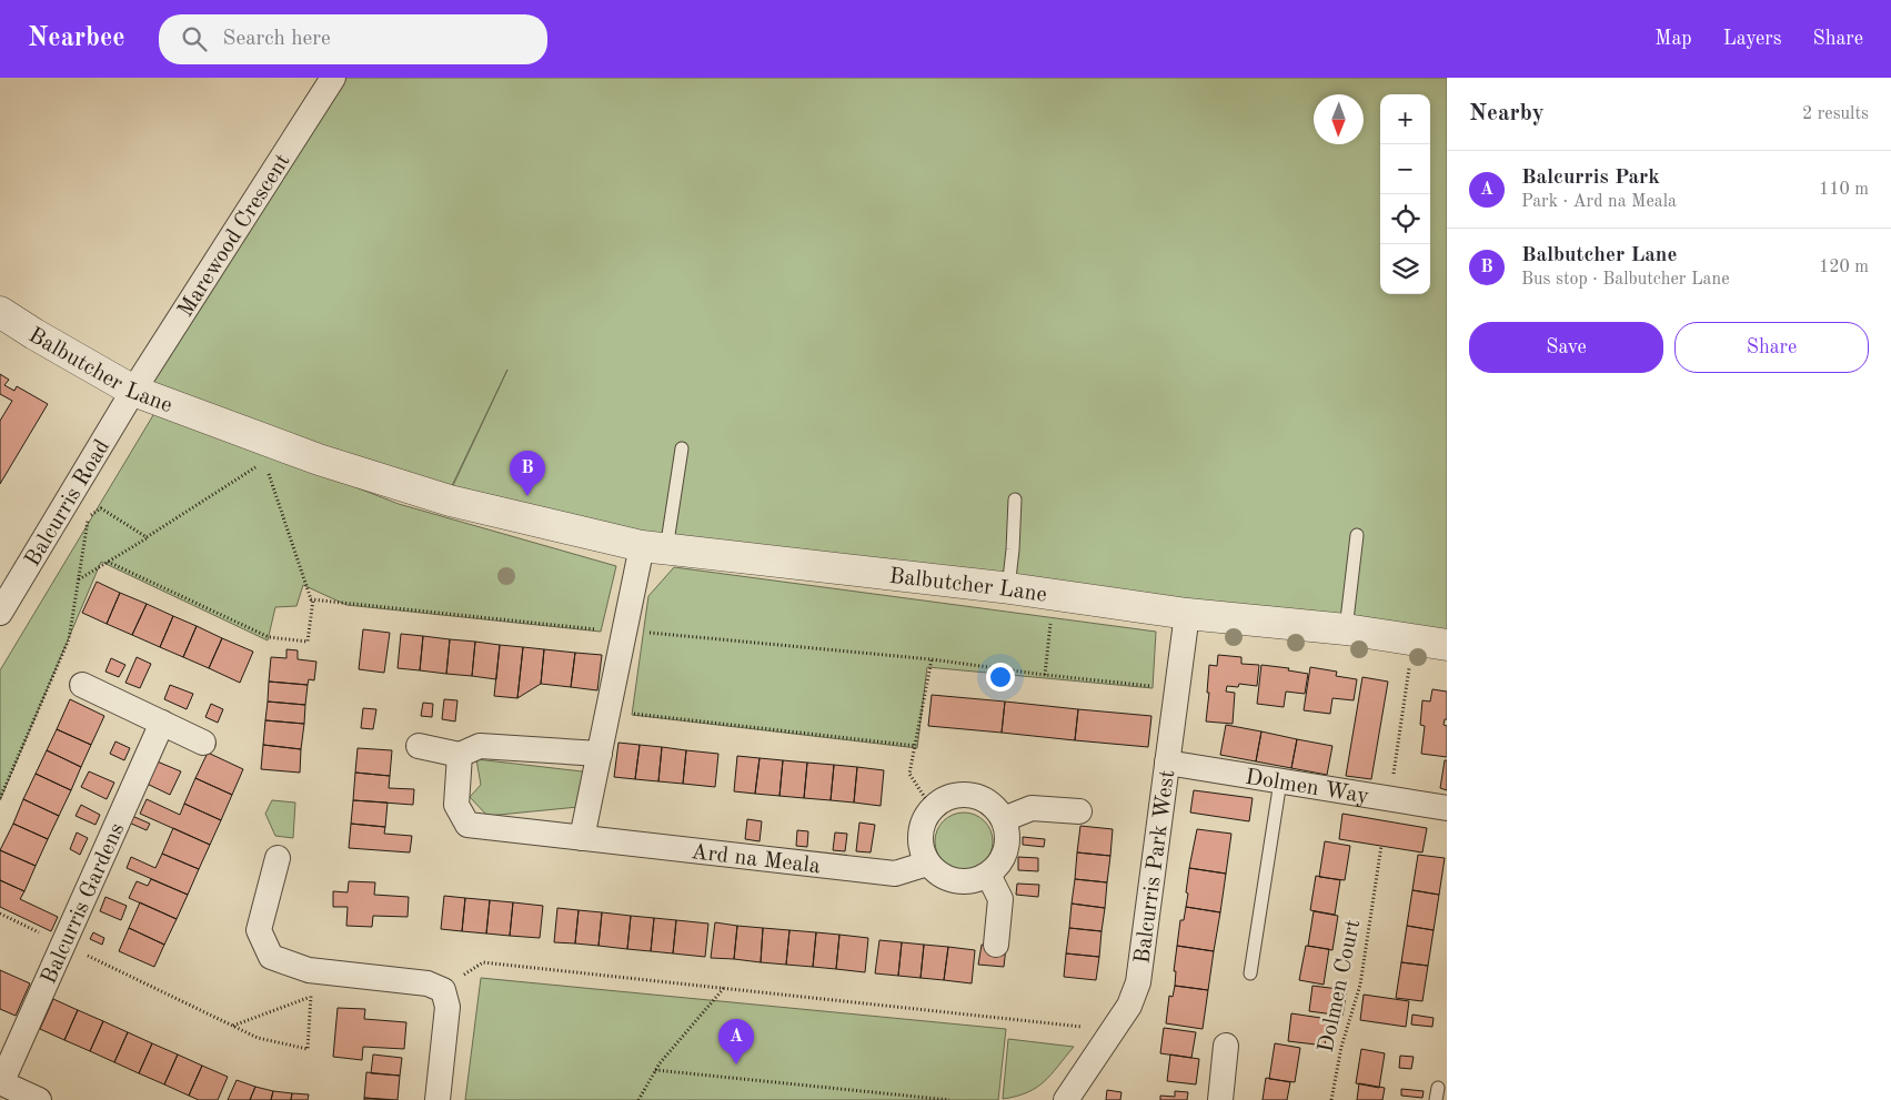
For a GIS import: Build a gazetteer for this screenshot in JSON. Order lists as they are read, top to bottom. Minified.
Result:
{"streets":{"street":["Marewood Crescent","Balbutcher Lane","Balcurris Road","Dolmen Way","Ard na Meala","Balcurris Park West","Balcurris Gardens"],"path":["Dolmen Court"]},"crossings":[["Marewood Crescent","Balbutcher Lane"],["Marewood Crescent","Balcurris Road"],["Balbutcher Lane","Balcurris Road"],["Balbutcher Lane","Balcurris Park West"],["Dolmen Way","Balcurris Park West"]],"north":"bottom","page":{"header":"Nearbee","search":"Search here","nav":["Map","Layers","Share"],"heading":["Nearby","2 results"],"map_buttons":["+","−"],"list":[{"mark":"A","name":"Balcurris Park","note":"Park · Ard na Meala","value":"110 m"},{"mark":"B","name":"Balbutcher Lane","note":"Bus stop · Balbutcher Lane","value":"120 m"}],"buttons":["Save","Share"],"pins":["B","A"]}}
